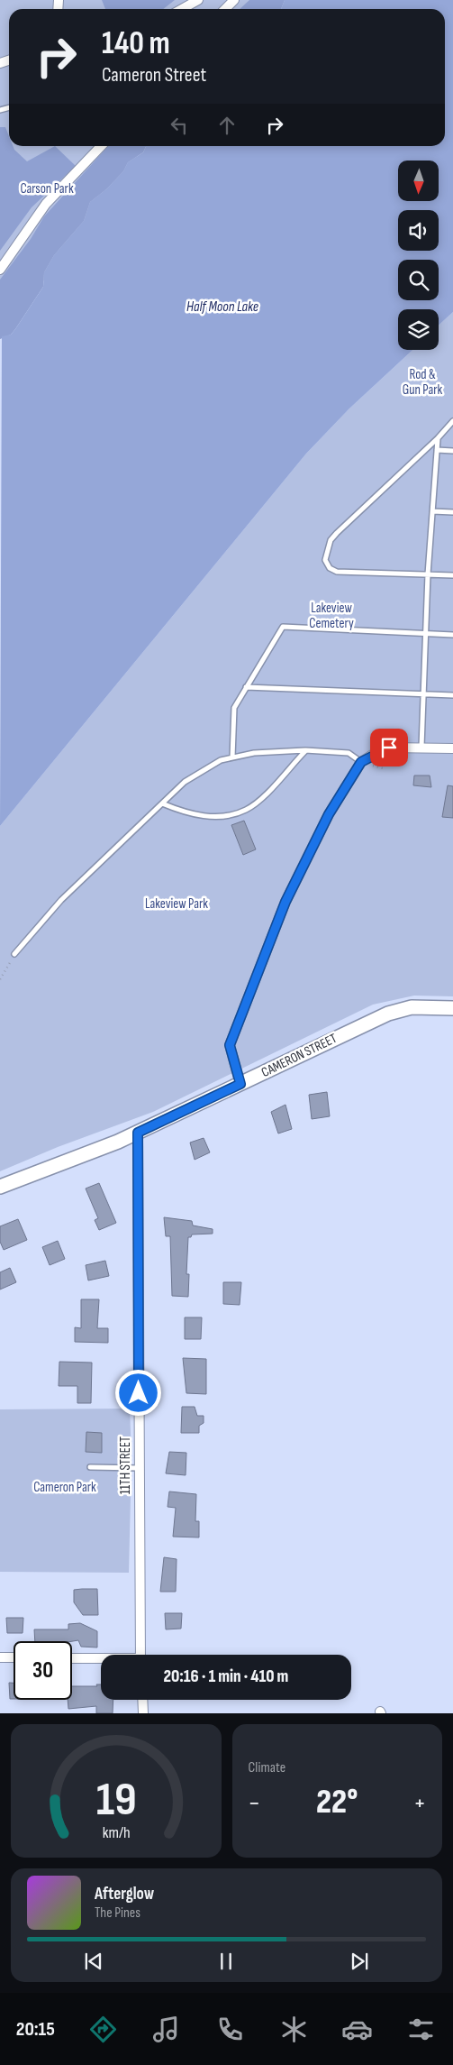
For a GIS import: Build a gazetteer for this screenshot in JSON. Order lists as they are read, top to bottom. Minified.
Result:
{"streets":{"main road":["CAMERON STREET"],"street":["11TH STREET"]},"crossings":[["CAMERON STREET","11TH STREET"]],"water":["Half Moon Lake"],"parks":["Carson Park","Rod & Gun Park","Lakeview Cemetery","Lakeview Park","Cameron Park"],"north":"bottom","page":{"turn":["140 m","Cameron Street"],"limit":"30","trip":"20:16 · 1 min · 410 m","tile":"Climate","heat":["−","22°","+"],"song":["Afterglow","The Pines"],"tabs":"20:15","gauge":["19","km/h"]}}
